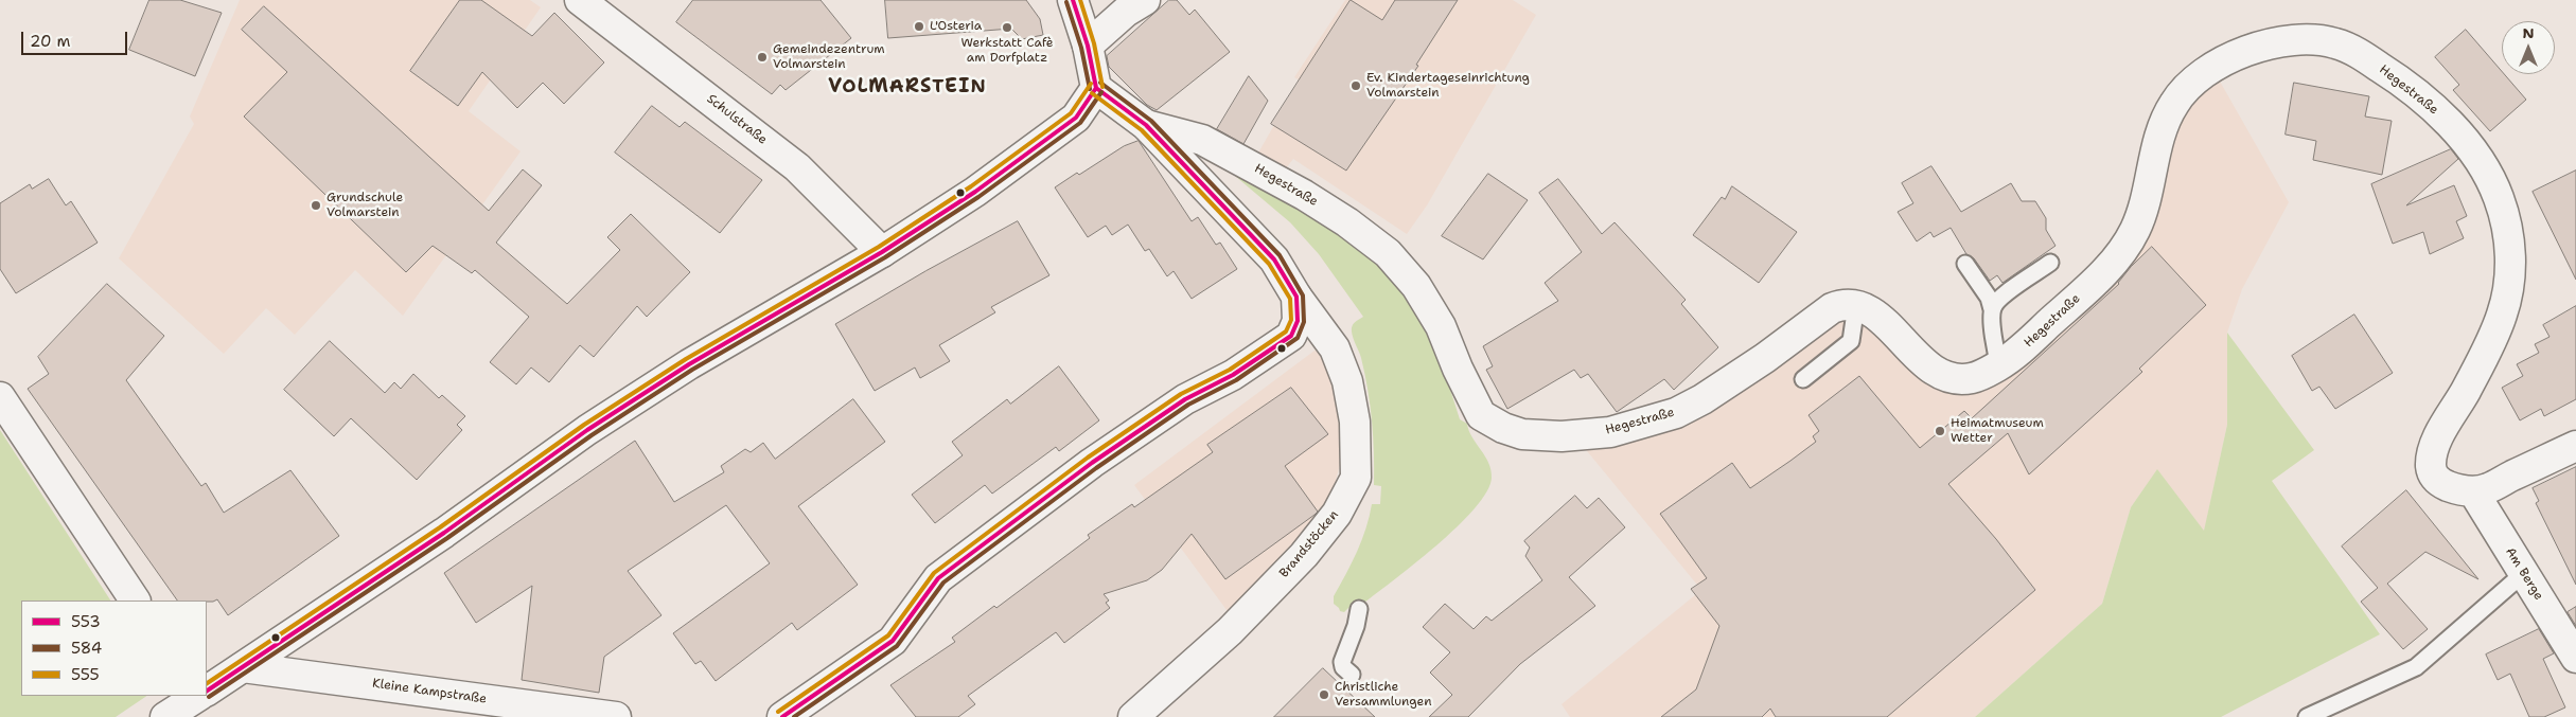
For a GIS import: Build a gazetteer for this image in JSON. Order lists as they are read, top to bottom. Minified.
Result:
{"streets":{"street":["Hegestraße","Schulstraße","Brandstöcken","Am Berge","Kleine Kampstraße"]},"crossings":[["Hegestraße","Brandstöcken"],["Hegestraße","Am Berge"]],"districts":["VOLMARSTEIN"],"places":["L'Osteria","Werkstatt Cafè am Dorfplatz","Gemeindezentrum Volmarstein","Ev. Kindertageseinrichtung Volmarstein","Grundschule Volmarstein","Heimatmuseum Wetter","Christliche Versammlungen"],"lines":["transit line 553","transit line 555","transit line 584"],"legend":["553","584","555"],"scale_bar":"20 m","north":"top"}
